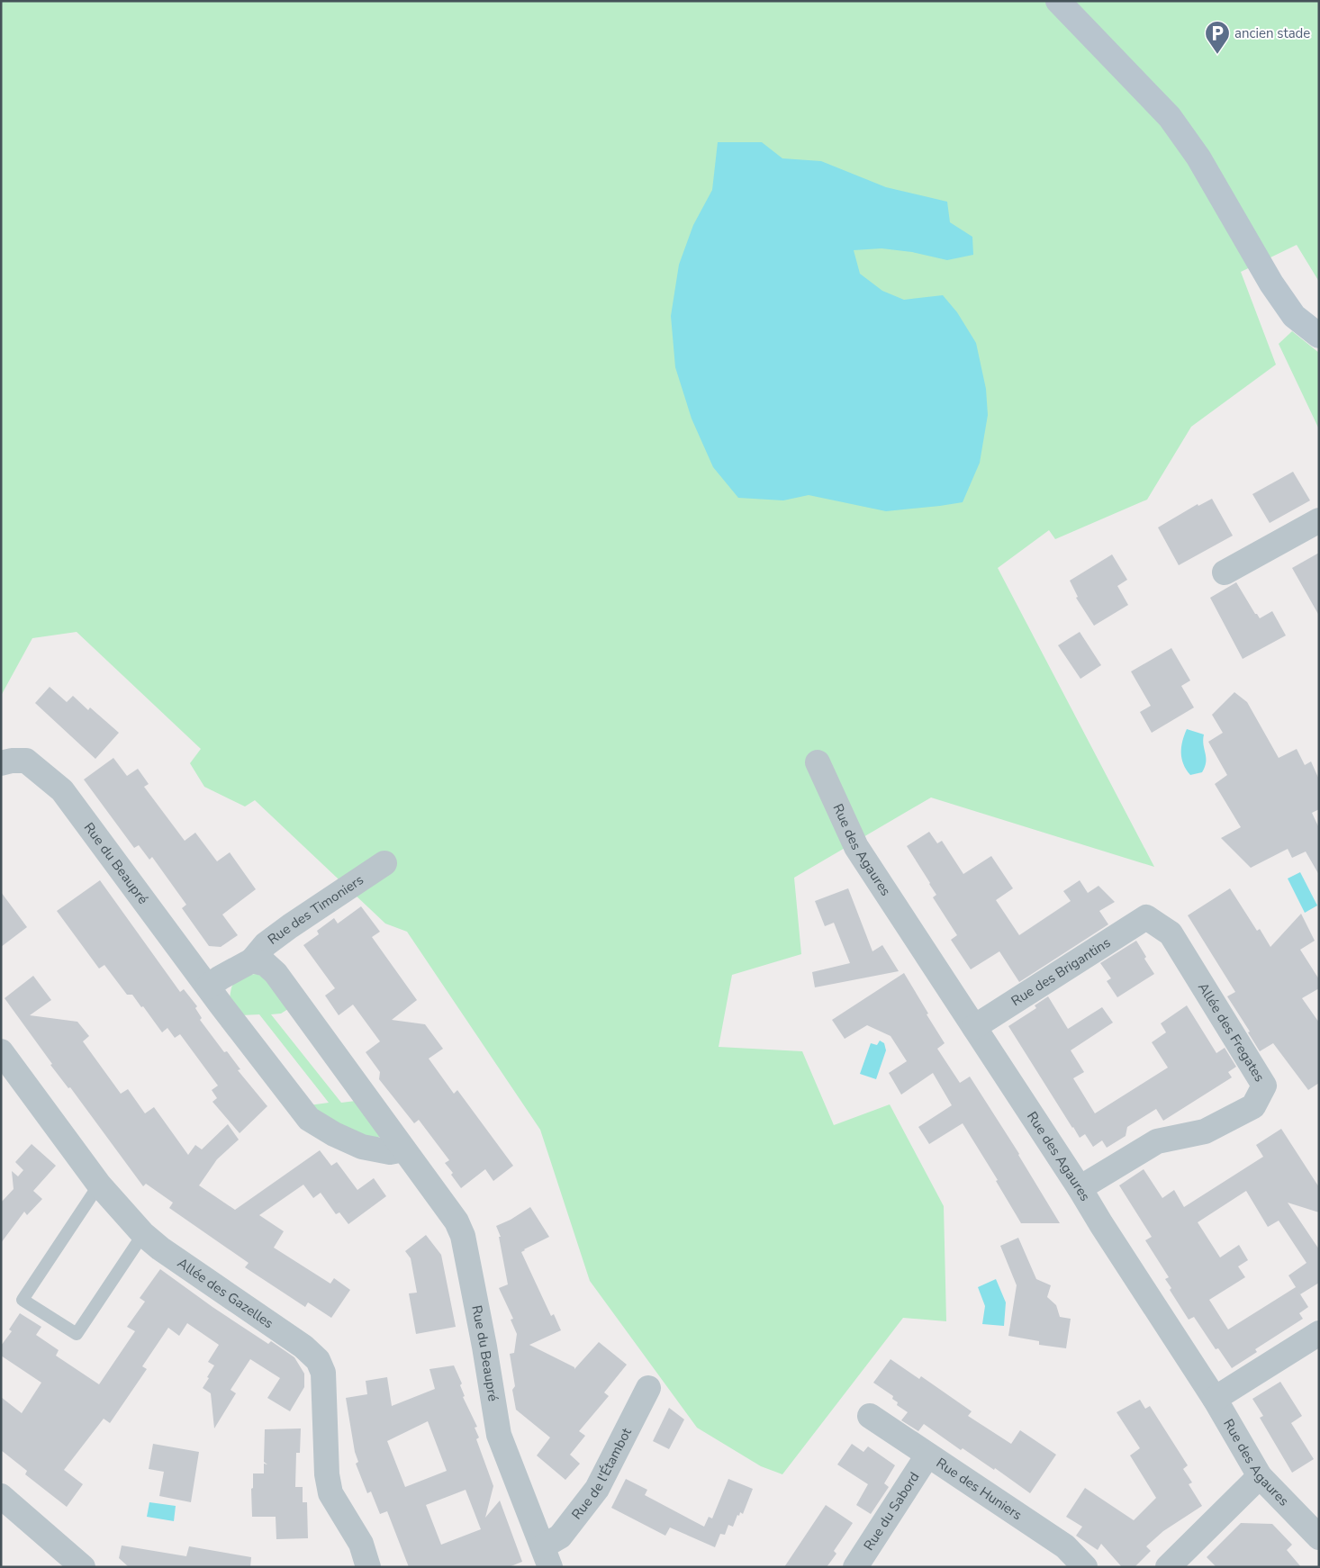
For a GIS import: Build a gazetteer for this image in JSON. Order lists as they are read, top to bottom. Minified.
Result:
{"streets":{"street":["Rue des Agaures","Rue du Beaupré","Rue des Timoniers","Rue des Brigantins","Allée des Fregates","Allée des Gazelles","Rue de l'Étambot","Rue des Huniers","Rue du Sabord"]},"crossings":[["Rue des Agaures","Rue des Brigantins"],["Rue des Agaures","Allée des Fregates"],["Rue du Beaupré","Rue des Timoniers"],["Rue du Beaupré","Rue de l'Étambot"],["Rue des Brigantins","Allée des Fregates"],["Rue des Huniers","Rue du Sabord"]],"places":{"parking":["ancien stade"]}}
